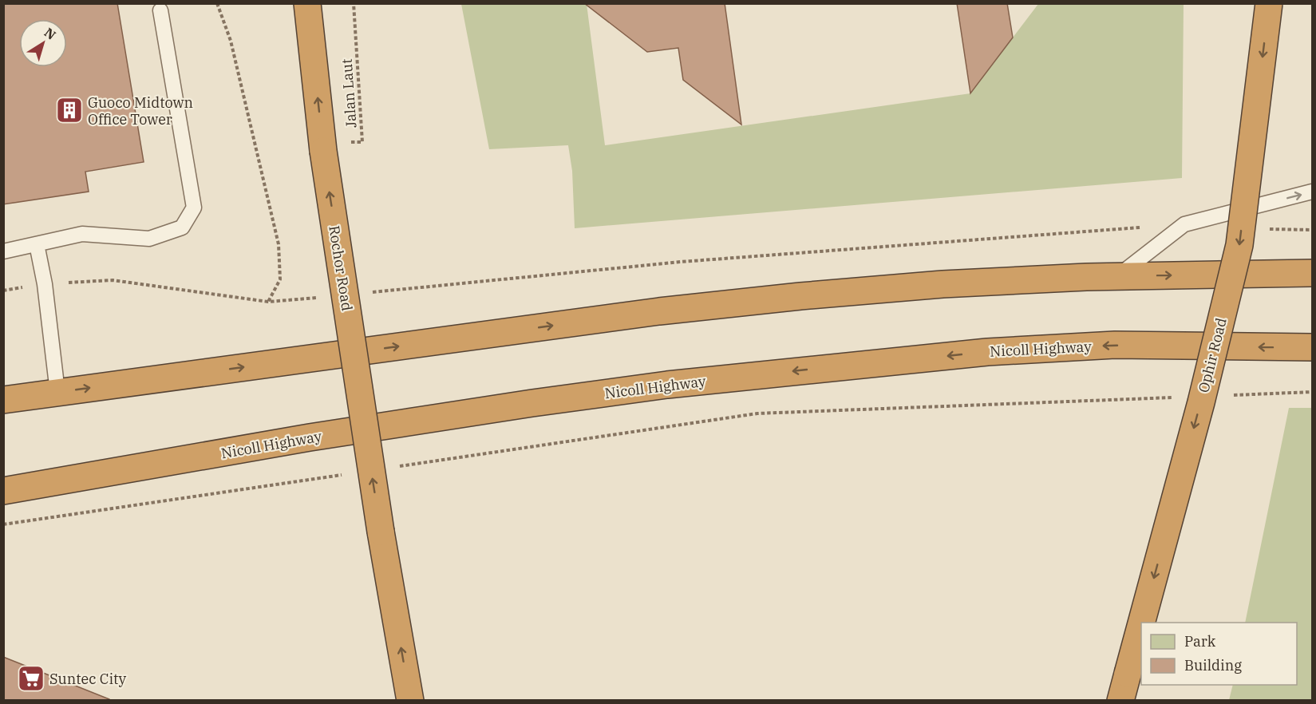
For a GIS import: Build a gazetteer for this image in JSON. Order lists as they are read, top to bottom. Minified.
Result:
{"streets":{"highway":["Rochor Road","Nicoll Highway","Ophir Road"],"path":["Jalan Laut"]},"crossings":[["Jalan Laut","Rochor Road"]],"one_way":["Rochor Road","Ophir Road"],"places":{"building":["Guoco Midtown Office Tower"],"supermarket":["Suntec City"]},"legend":["Park","Building"],"north":"top right"}
